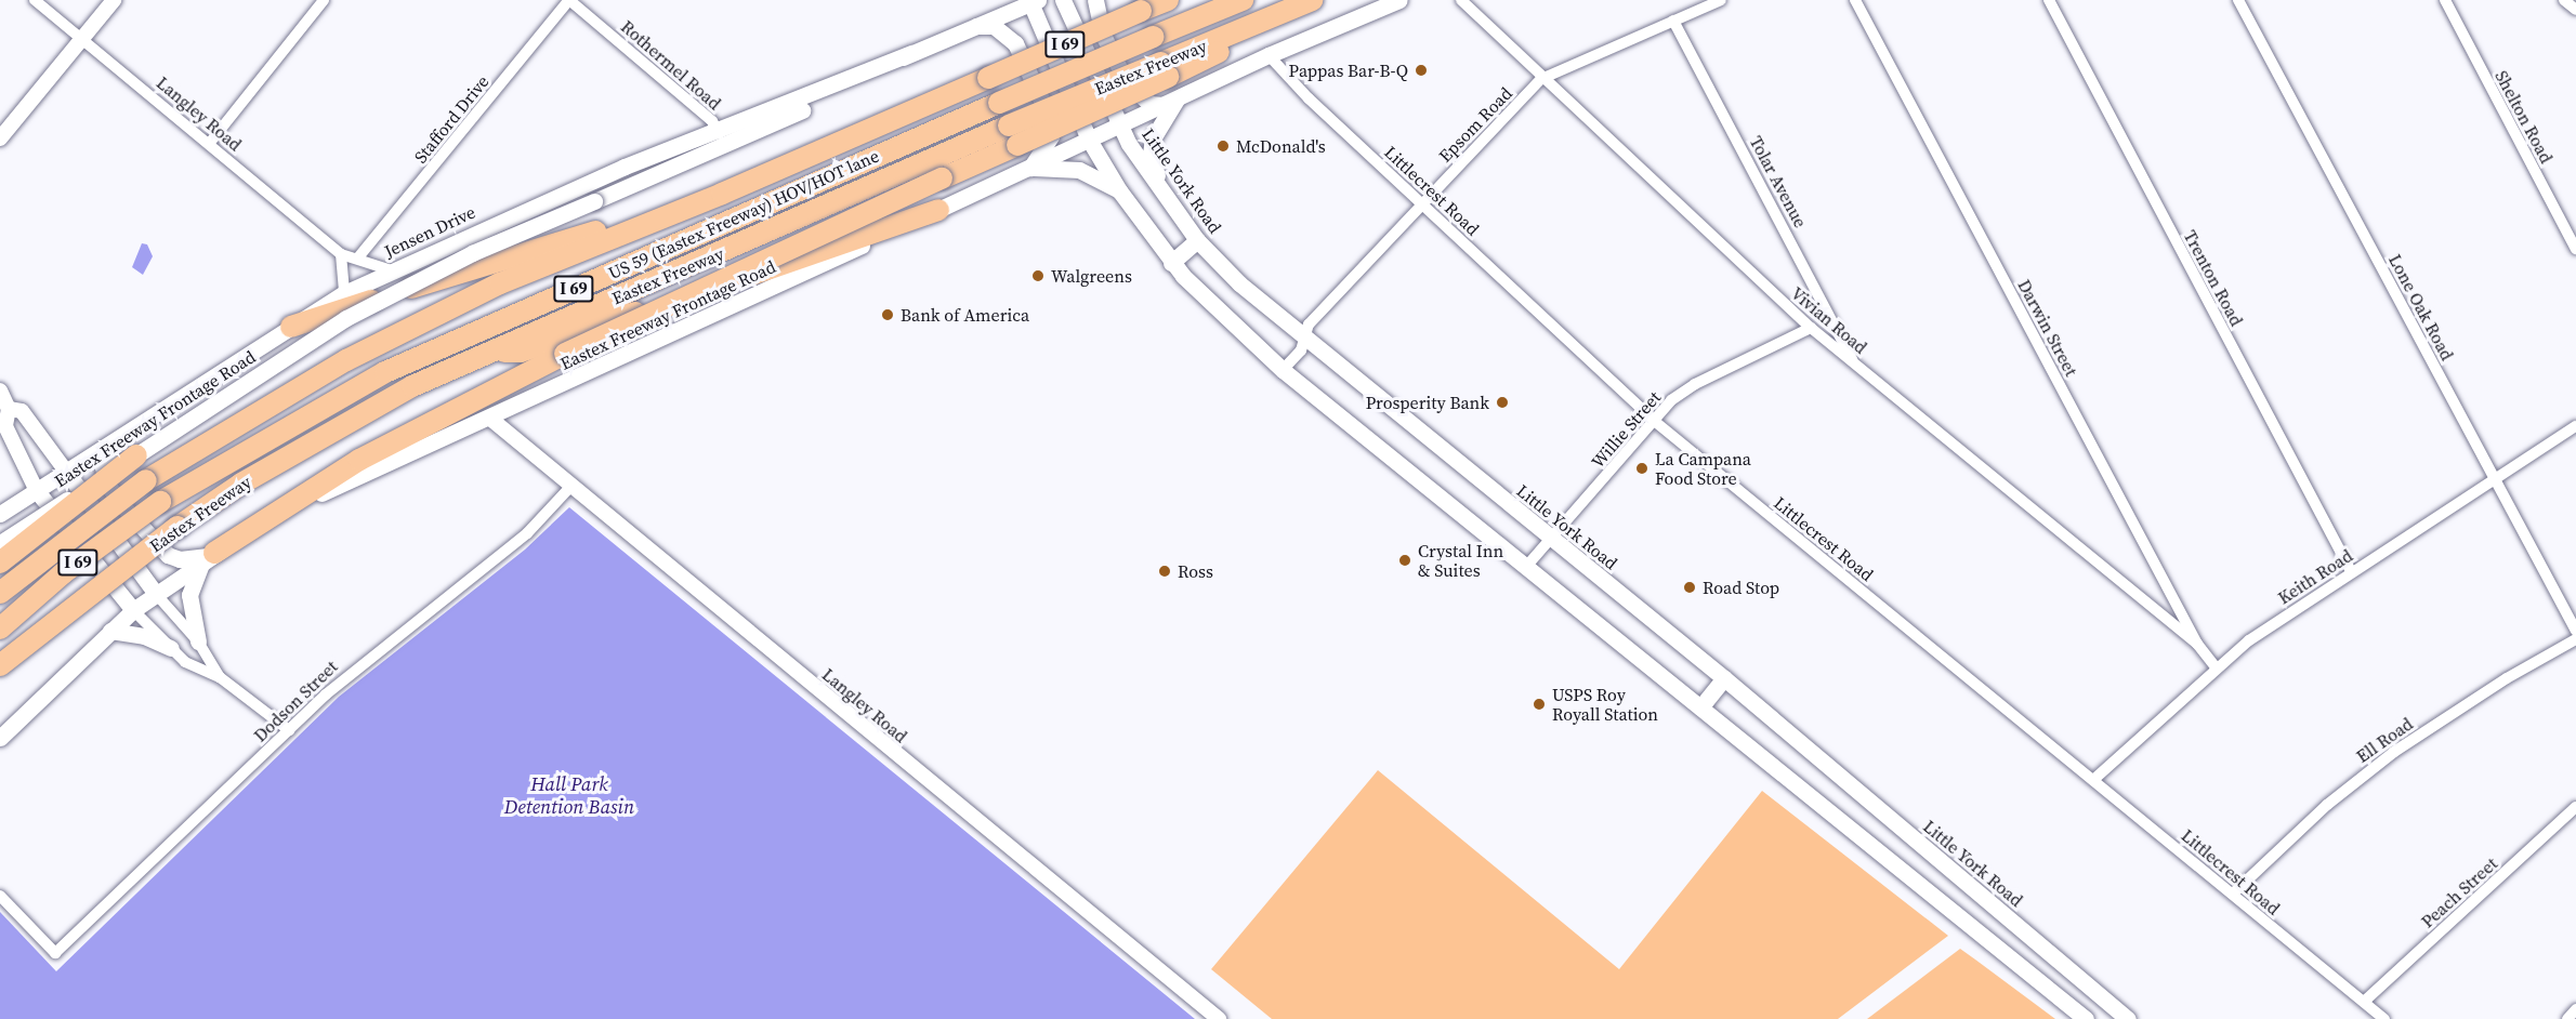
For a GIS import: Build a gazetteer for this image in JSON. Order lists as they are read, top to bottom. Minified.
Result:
{"streets":{"highway":["I 69","Eastex Freeway","US 59 (Eastex Freeway) HOV/HOT lane"],"main road":["Little York Road","Jensen Drive","Eastex Freeway Frontage Road"],"street":["Rothermel Road","Langley Road","Shelton Road","Stafford Drive","Epsom Road","Tolar Avenue","Littlecrest Road","Trenton Road","Lone Oak Road","Vivian Road","Darwin Street","Willie Street","Keith Road","Dodson Street","Ell Road","Peach Street"]},"crossings":[["Rothermel Road","Stafford Drive"],["Rothermel Road","Jensen Drive"],["Langley Road","Stafford Drive"],["Langley Road","Jensen Drive"],["Langley Road","Eastex Freeway Frontage Road"],["Langley Road","Dodson Street"],["Epsom Road","Little York Road"],["Epsom Road","Tolar Avenue"],["Epsom Road","Littlecrest Road"],["Epsom Road","Vivian Road"],["Little York Road","Eastex Freeway Frontage Road"],["Little York Road","Willie Street"],["Tolar Avenue","Vivian Road"],["Littlecrest Road","Eastex Freeway Frontage Road"],["Littlecrest Road","Willie Street"],["Littlecrest Road","Keith Road"],["Littlecrest Road","Ell Road"],["Littlecrest Road","Peach Street"],["Jensen Drive","Eastex Freeway Frontage Road"],["Trenton Road","Keith Road"],["Lone Oak Road","Keith Road"],["Vivian Road","Darwin Street"],["Vivian Road","Willie Street"],["Darwin Street","Keith Road"]],"water":["Hall Park Detention Basin"],"places":["Pappas Bar-B-Q","McDonald's","Walgreens","Bank of America","Prosperity Bank","La Campana Food Store","Crystal Inn & Suites","Ross","Road Stop","USPS Roy Royall Station"]}
